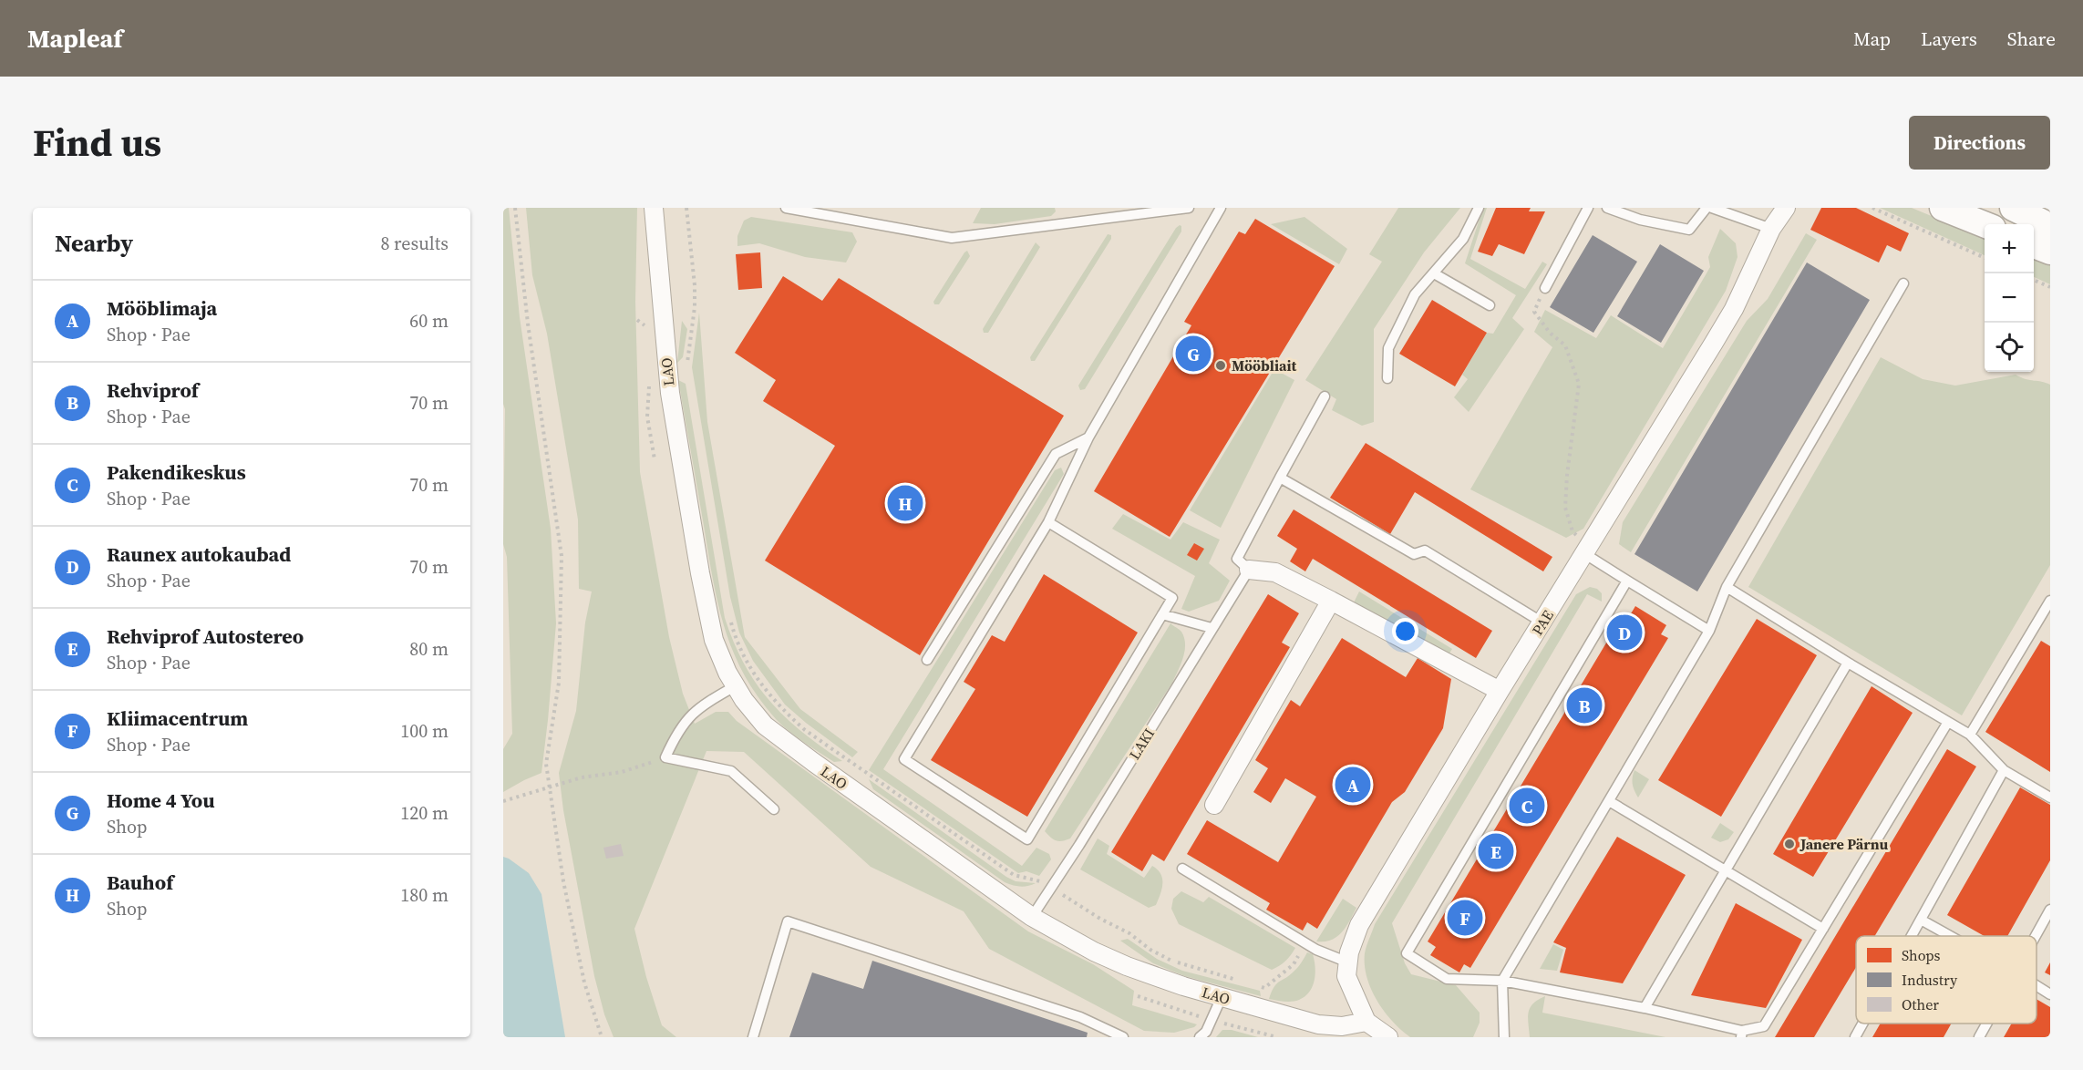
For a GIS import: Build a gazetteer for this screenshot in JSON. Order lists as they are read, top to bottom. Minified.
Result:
{"streets":{"street":["LAO","PAE"],"lane":["LAKI"]},"crossings":[["LAO","PAE"],["LAO","LAKI"]],"places":["Mööbliait","Janere Pärnu"],"legend":["Shops","Industry","Other"],"page":{"header":"Mapleaf","nav":["Map","Layers","Share"],"title":"Find us","buttons":"Directions","heading":["Nearby","8 results"],"map_buttons":["+","−"],"list":[{"mark":"A","name":"Mööblimaja","note":"Shop · Pae","value":"60 m"},{"mark":"B","name":"Rehviprof","note":"Shop · Pae","value":"70 m"},{"mark":"C","name":"Pakendikeskus","note":"Shop · Pae","value":"70 m"},{"mark":"D","name":"Raunex autokaubad","note":"Shop · Pae","value":"70 m"},{"mark":"E","name":"Rehviprof Autostereo","note":"Shop · Pae","value":"80 m"},{"mark":"F","name":"Kliimacentrum","note":"Shop · Pae","value":"100 m"},{"mark":"G","name":"Home 4 You","note":"Shop","value":"120 m"},{"mark":"H","name":"Bauhof","note":"Shop","value":"180 m"}],"pins":["G","H","D","B","A","C","E","F"]}}
